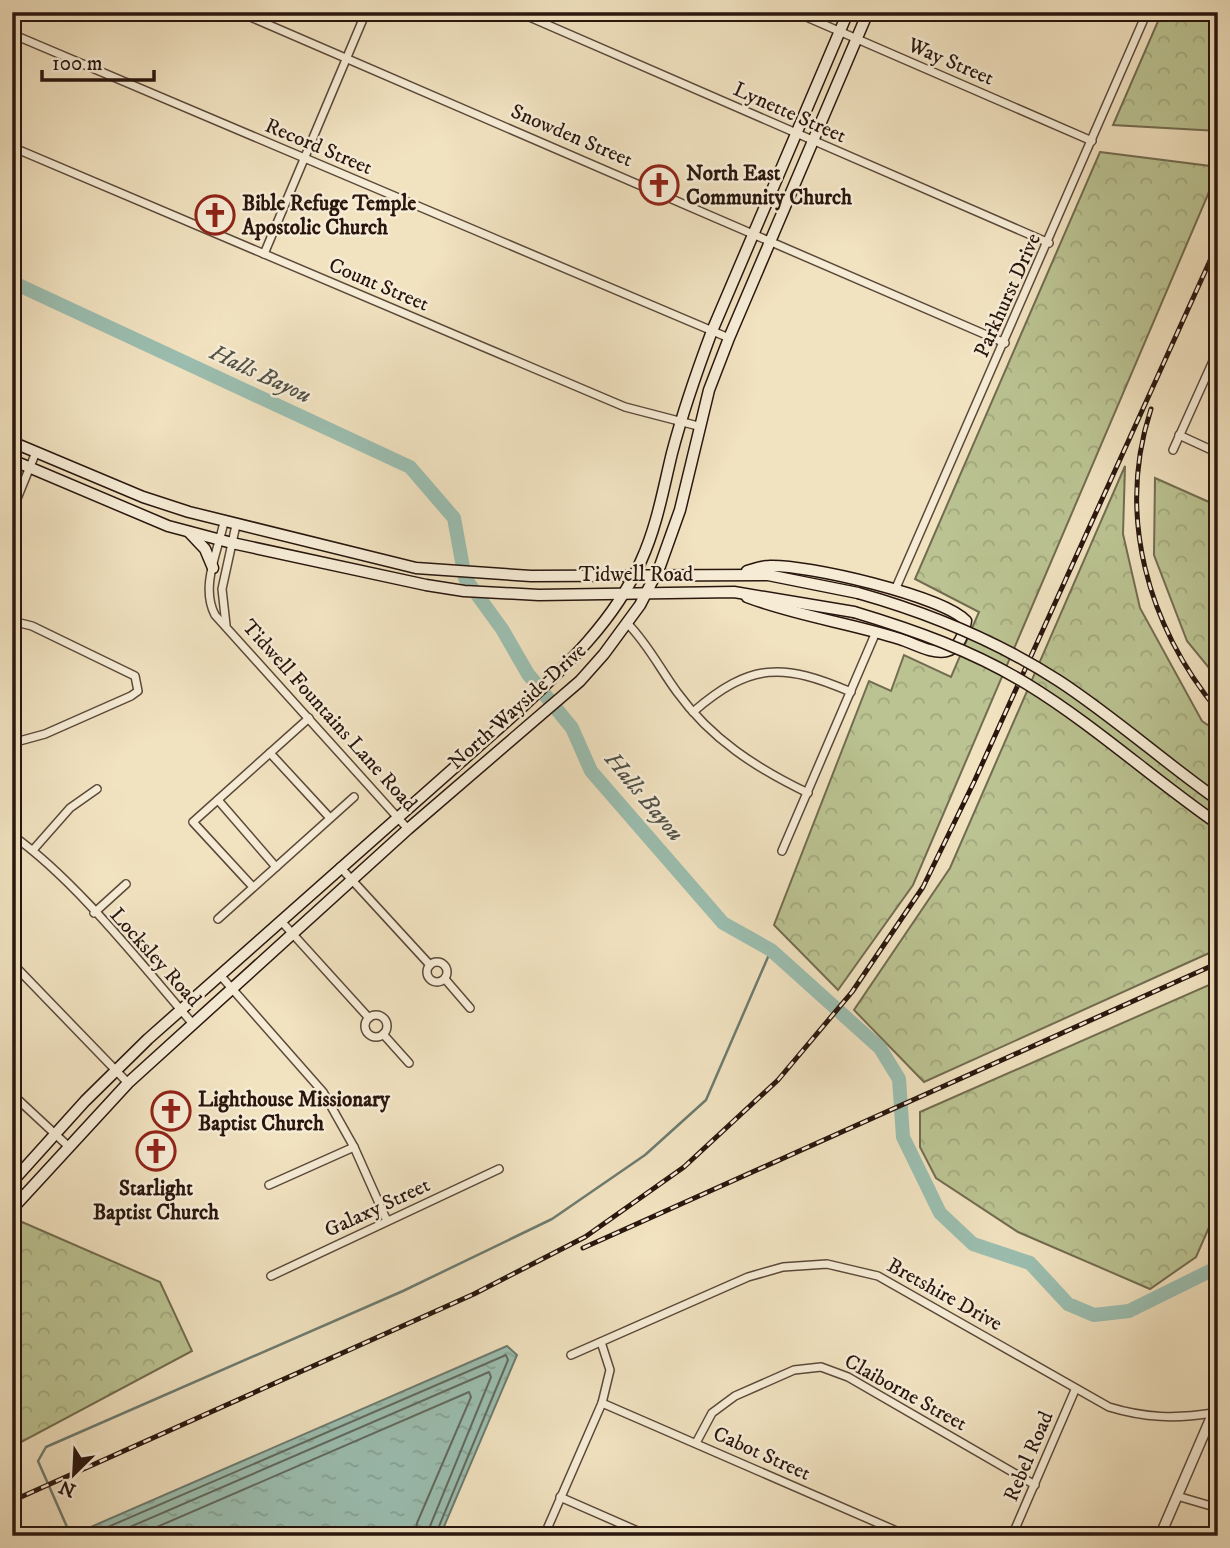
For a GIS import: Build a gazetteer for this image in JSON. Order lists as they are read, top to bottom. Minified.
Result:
{"streets":{"main road":["Tidwell Road","North Wayside Drive"],"street":["Way Street","Lynette Street","Snowden Street","Record Street","Count Street","Parkhurst Drive","Tidwell Fountains Lane Road","Locksley Road","Galaxy Street","Bretshire Drive","Claiborne Street","Cabot Street","Rebel Road"]},"crossings":[["Way Street","Parkhurst Drive"],["Way Street","North Wayside Drive"],["Lynette Street","Parkhurst Drive"],["Lynette Street","North Wayside Drive"],["Snowden Street","Parkhurst Drive"],["Snowden Street","North Wayside Drive"],["Record Street","North Wayside Drive"],["Count Street","North Wayside Drive"],["Tidwell Road","North Wayside Drive"],["Tidwell Road","Tidwell Fountains Lane Road"],["North Wayside Drive","Tidwell Fountains Lane Road"],["North Wayside Drive","Locksley Road"],["Locksley Road","Galaxy Street"],["Bretshire Drive","Rebel Road"],["Claiborne Street","Cabot Street"],["Claiborne Street","Rebel Road"]],"water":["Halls Bayou"],"places":{"church":["North East Community Church","Bible Refuge Temple Apostolic Church","Lighthouse Missionary Baptist Church","Starlight Baptist Church"]},"scale_bar":"100 m","north":"bottom left"}
